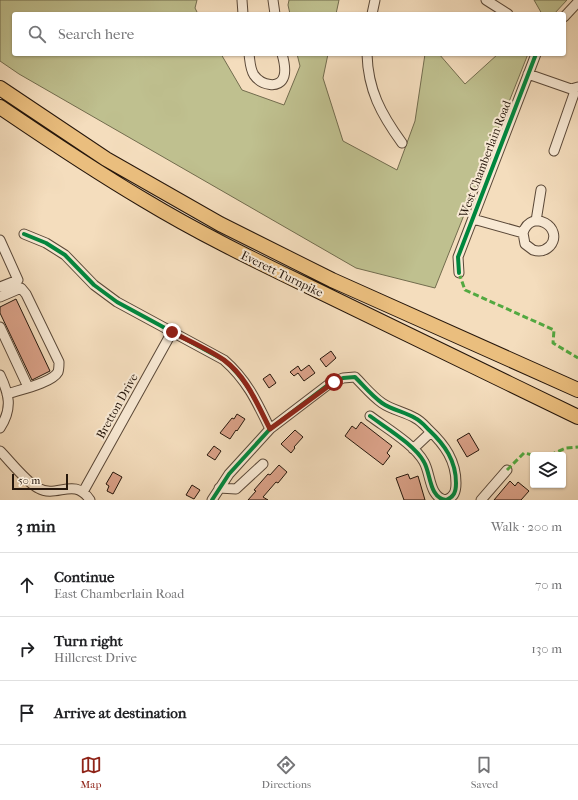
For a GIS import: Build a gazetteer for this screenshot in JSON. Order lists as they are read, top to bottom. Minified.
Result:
{"streets":{"highway":["Everett Turnpike"],"street":["West Chamberlain Road","Bretton Drive"]},"scale_bar":"50 m","page":{"search":"Search here","scale":"50 m","heading":["3 min","Walk · 200 m"],"list":[["Continue","East Chamberlain Road","70 m"],["Turn right","Hillcrest Drive","130 m"],"Arrive at destination"],"nav":["Map","Directions","Saved"]}}
